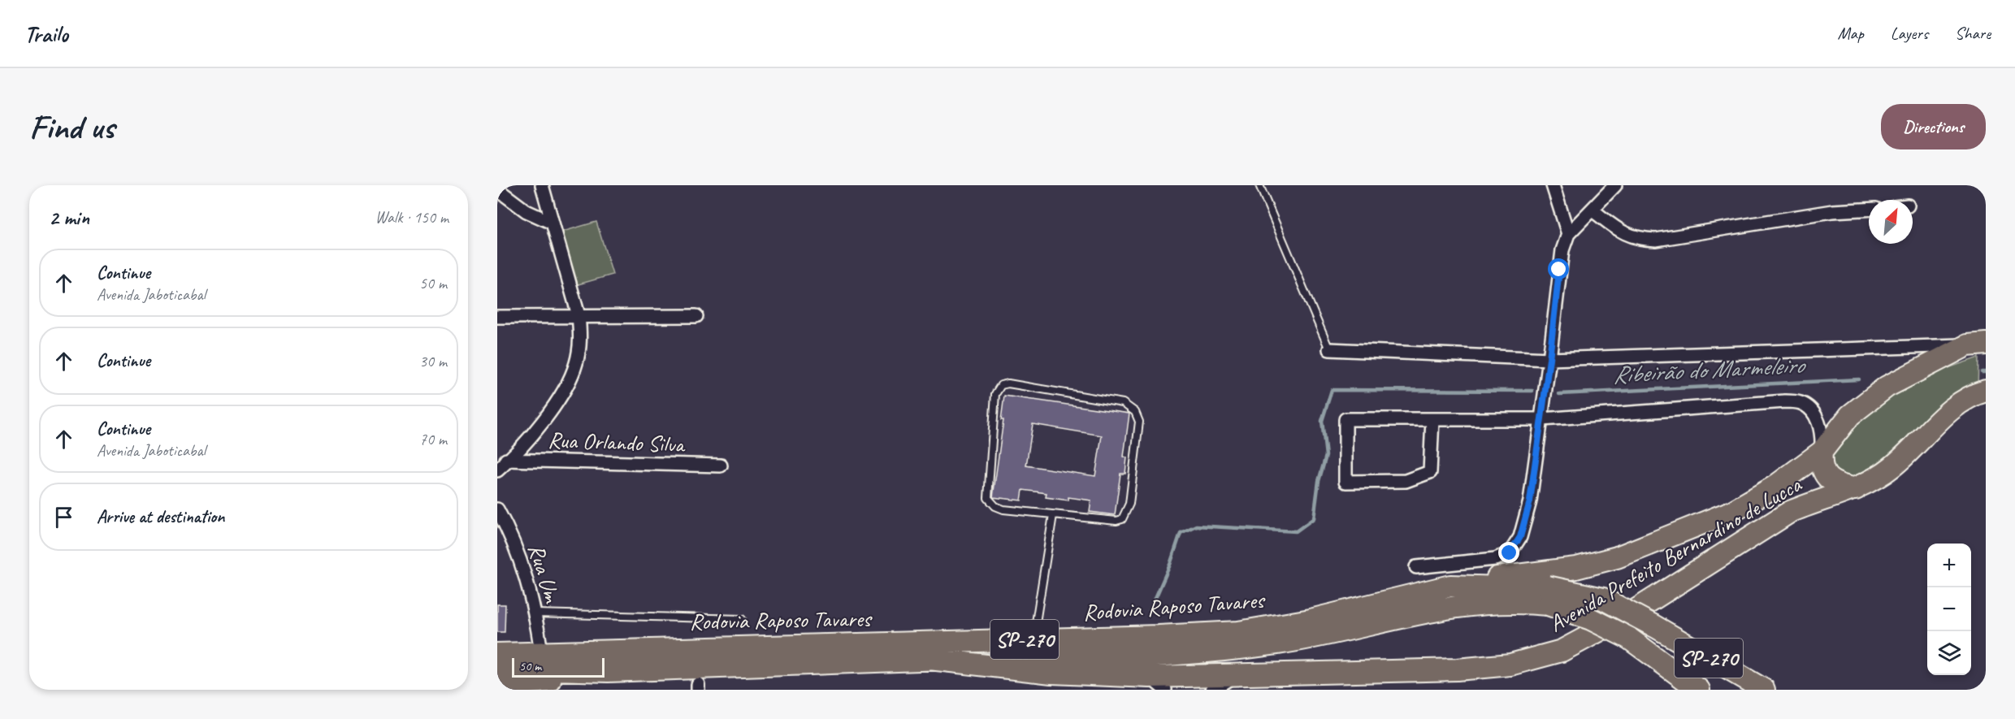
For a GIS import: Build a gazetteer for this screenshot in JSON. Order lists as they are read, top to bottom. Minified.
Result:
{"streets":{"highway":["Avenida Prefeito Bernardino de Lucca","Rodovia Raposo Tavares","SP-270"],"street":["Rua Orlando Silva","Rua Um"]},"crossings":[["Avenida Prefeito Bernardino de Lucca","Rodovia Raposo Tavares"],["Rua Um","Rodovia Raposo Tavares"]],"water":["Ribeirão do Marmeleiro"],"scale_bar":"50 m","north":"top right","page":{"header":"Trailo","nav":["Map","Layers","Share"],"buttons":"Directions","title":"Find us","heading":["2 min","Walk · 150 m"],"list":[["Continue","Avenida Jaboticabal","50 m"],["Continue","30 m"],["Continue","Avenida Jaboticabal","70 m"],"Arrive at destination"],"map_buttons":["+","−"],"scale":"50 m"}}
